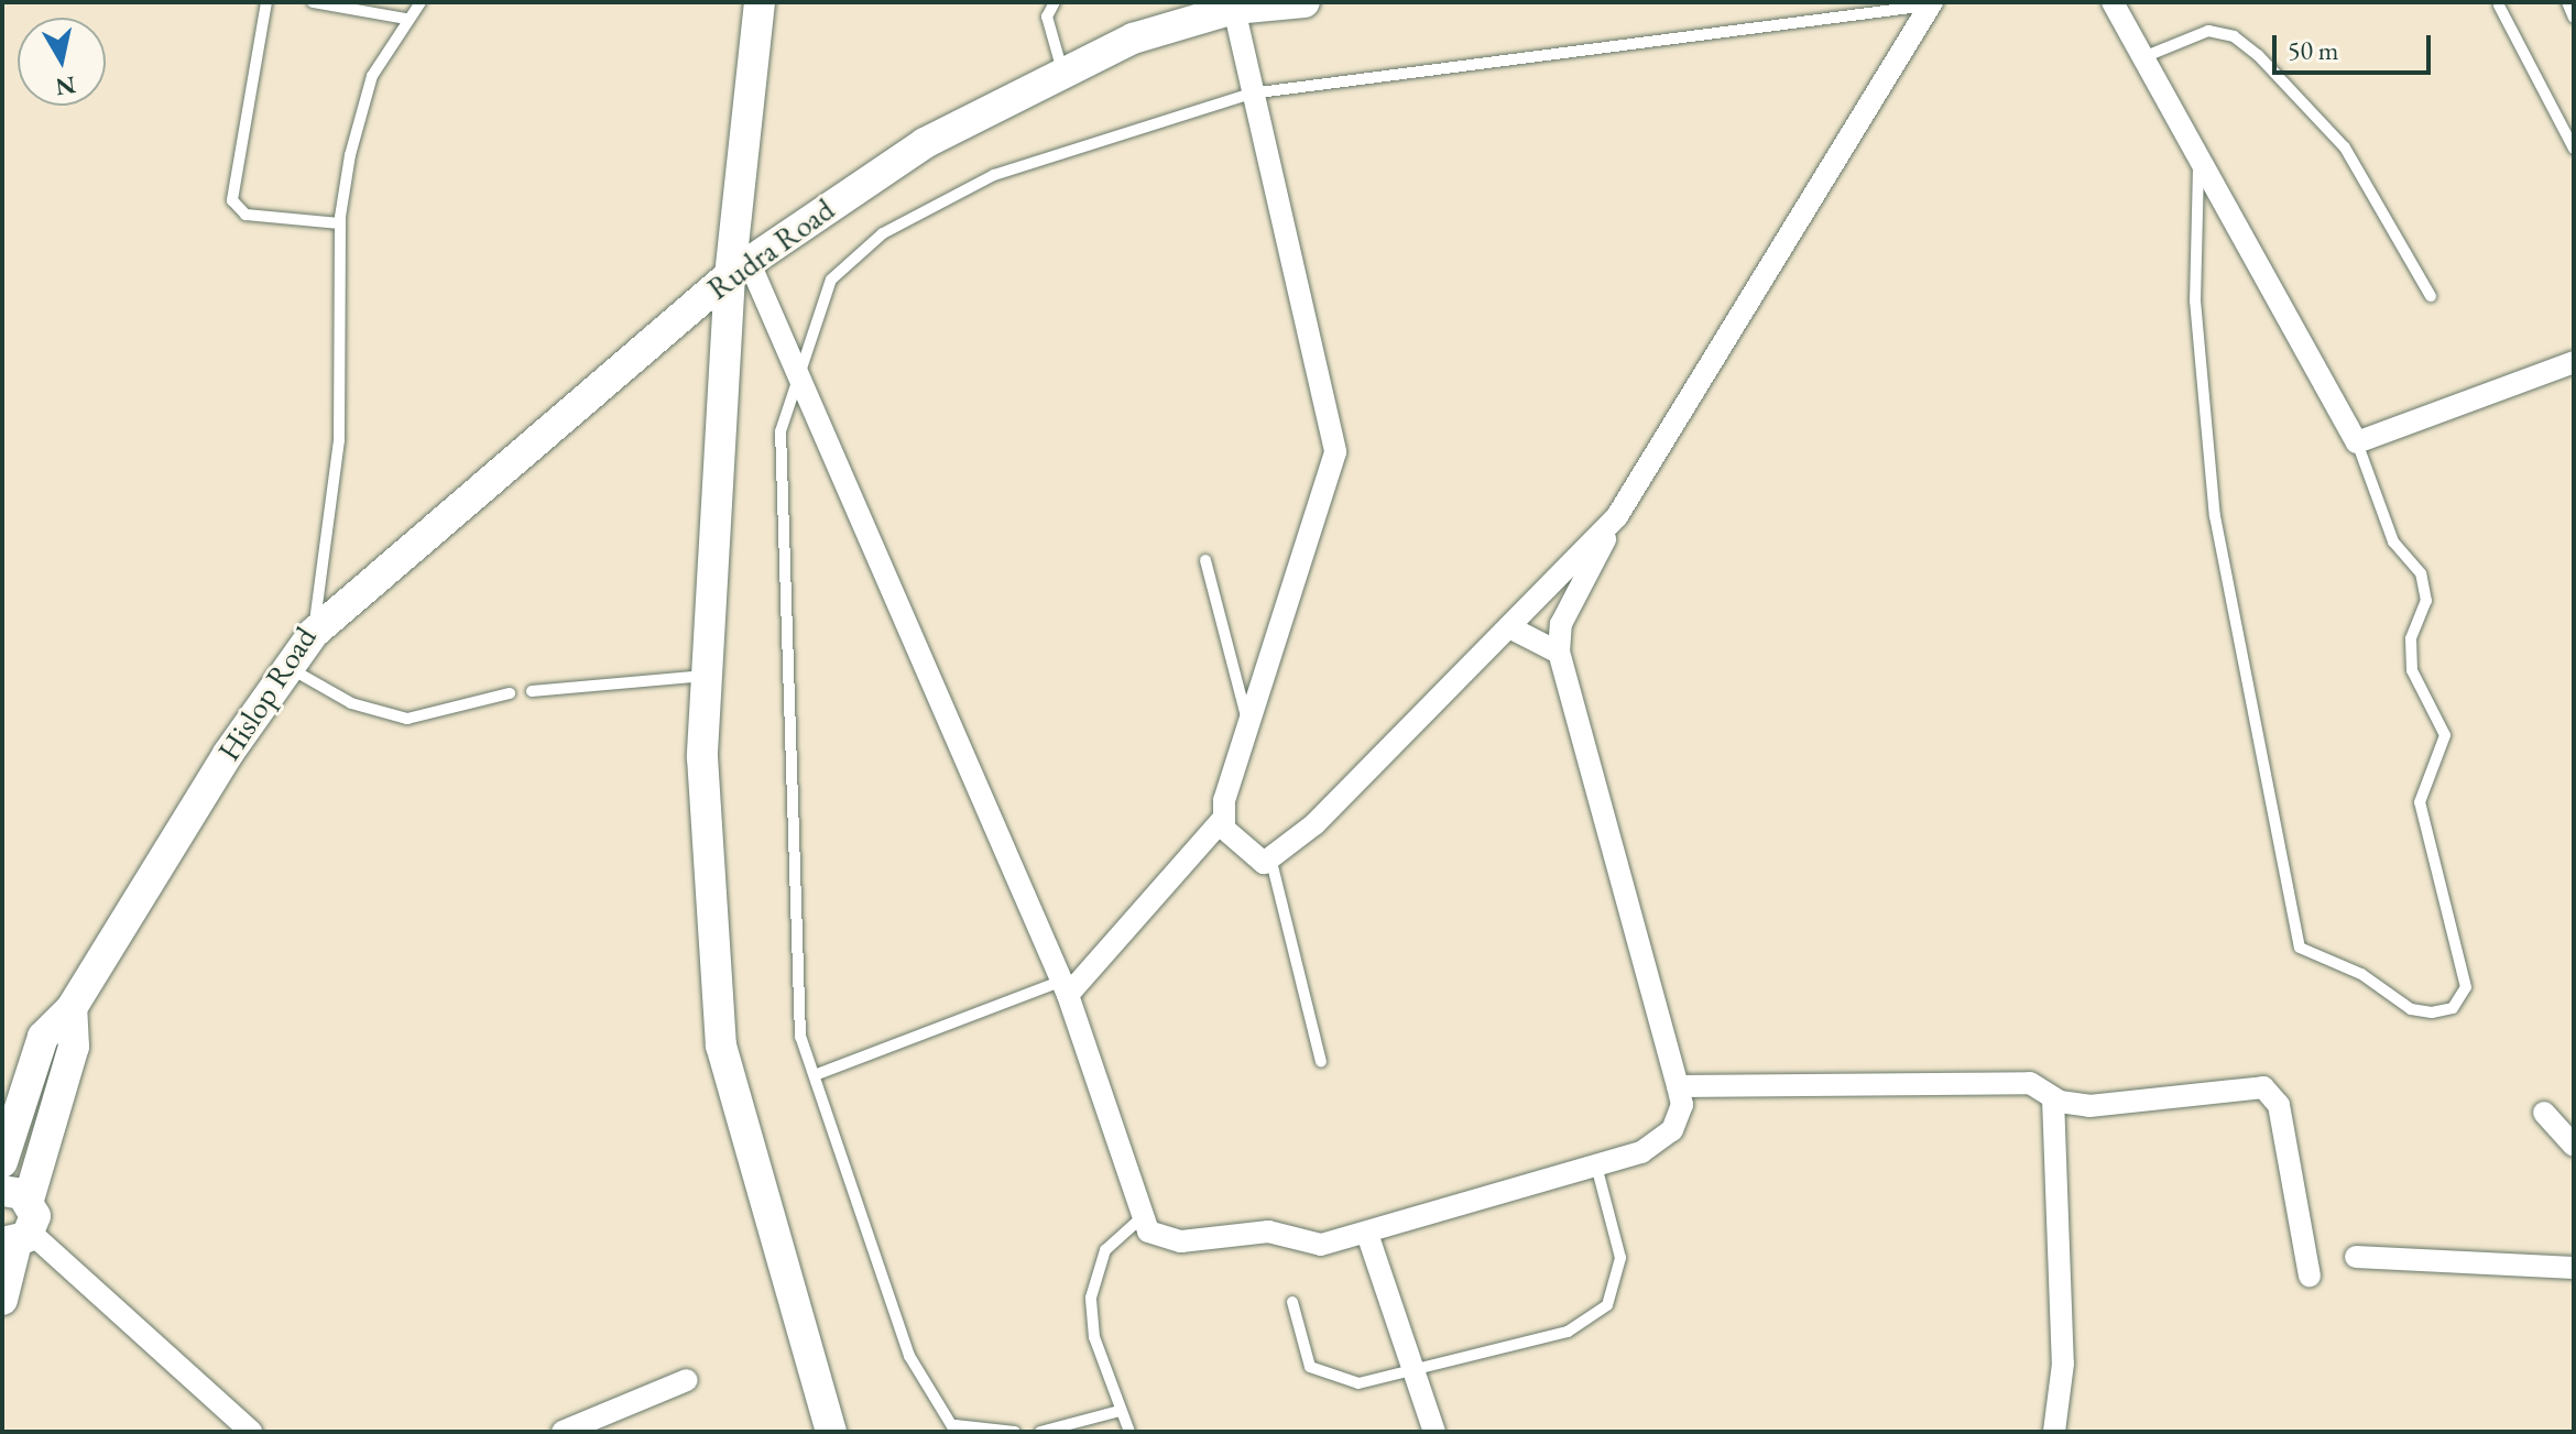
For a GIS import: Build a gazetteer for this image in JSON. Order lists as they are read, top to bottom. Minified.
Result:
{"streets":{"street":["Rudra Road","Hislop Road"]},"crossings":[["Rudra Road","Hislop Road"]],"scale_bar":"50 m","north":"bottom"}
